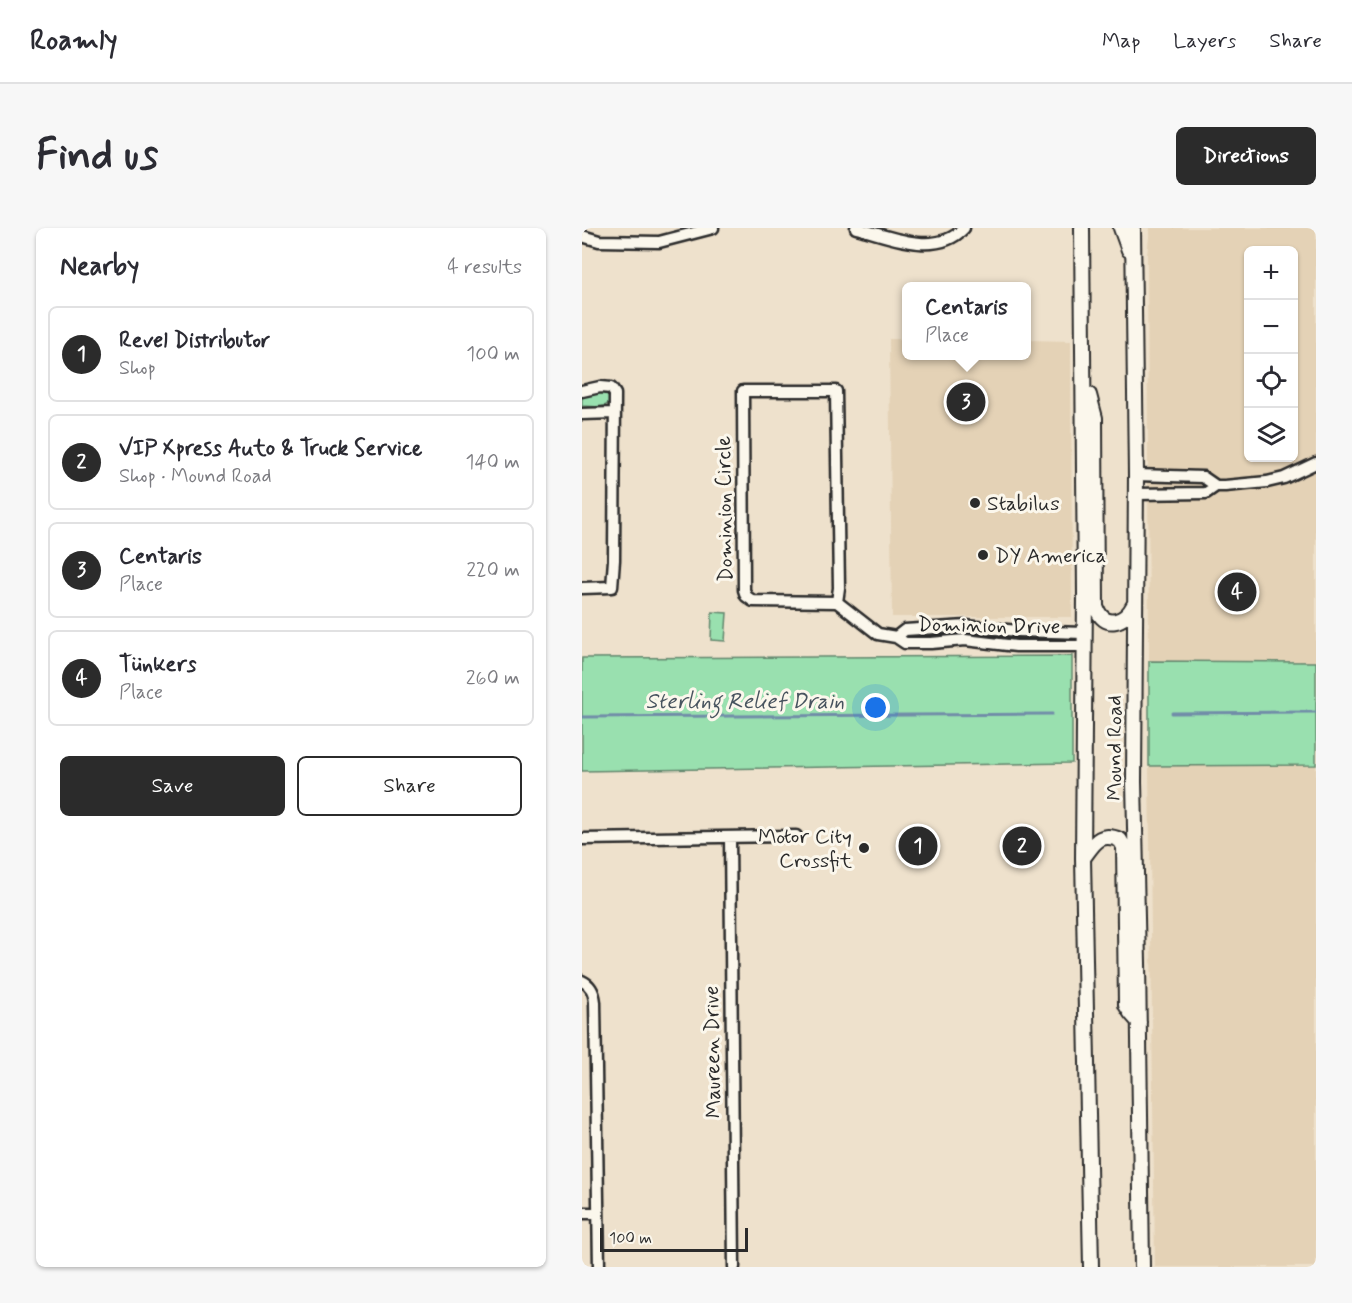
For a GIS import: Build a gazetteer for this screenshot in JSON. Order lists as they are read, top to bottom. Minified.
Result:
{"streets":{"main road":["Mound Road"],"street":["Dominion Circle","Dominion Drive","Maureen Drive"]},"crossings":[["Dominion Circle","Dominion Drive"],["Dominion Drive","Mound Road"]],"water":["Sterling Relief Drain"],"places":["Stabilus","DY America","Motor City Crossfit"],"scale_bar":"100 m","page":{"header":"Roamly","nav":["Map","Layers","Share"],"buttons":["Directions",["Save","Share"]],"title":"Find us","heading":["Nearby","4 results"],"map_buttons":["+","−"],"popup":["Centaris","Place"],"list":[{"mark":"1","name":"Revel Distributor","note":"Shop","value":"100 m"},{"mark":"2","name":"VIP Xpress Auto & Truck Service","note":"Shop · Mound Road","value":"140 m"},{"mark":"3","name":"Centaris","note":"Place","value":"220 m"},{"mark":"4","name":"Tünkers","note":"Place","value":"260 m"}],"pins":["3","4","1","2"],"scale":"100 m"}}
